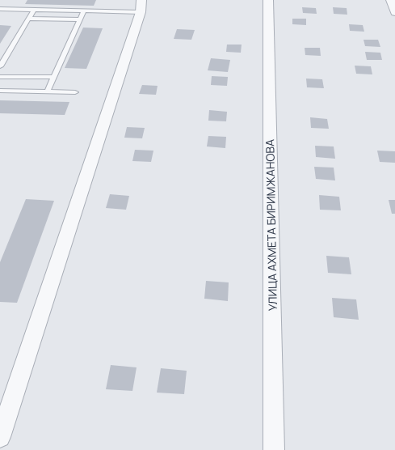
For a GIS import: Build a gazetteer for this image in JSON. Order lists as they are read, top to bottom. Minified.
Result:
{"streets":{"street":["УЛИЦА АХМЕТА БИРИМЖАНОВА"]}}
